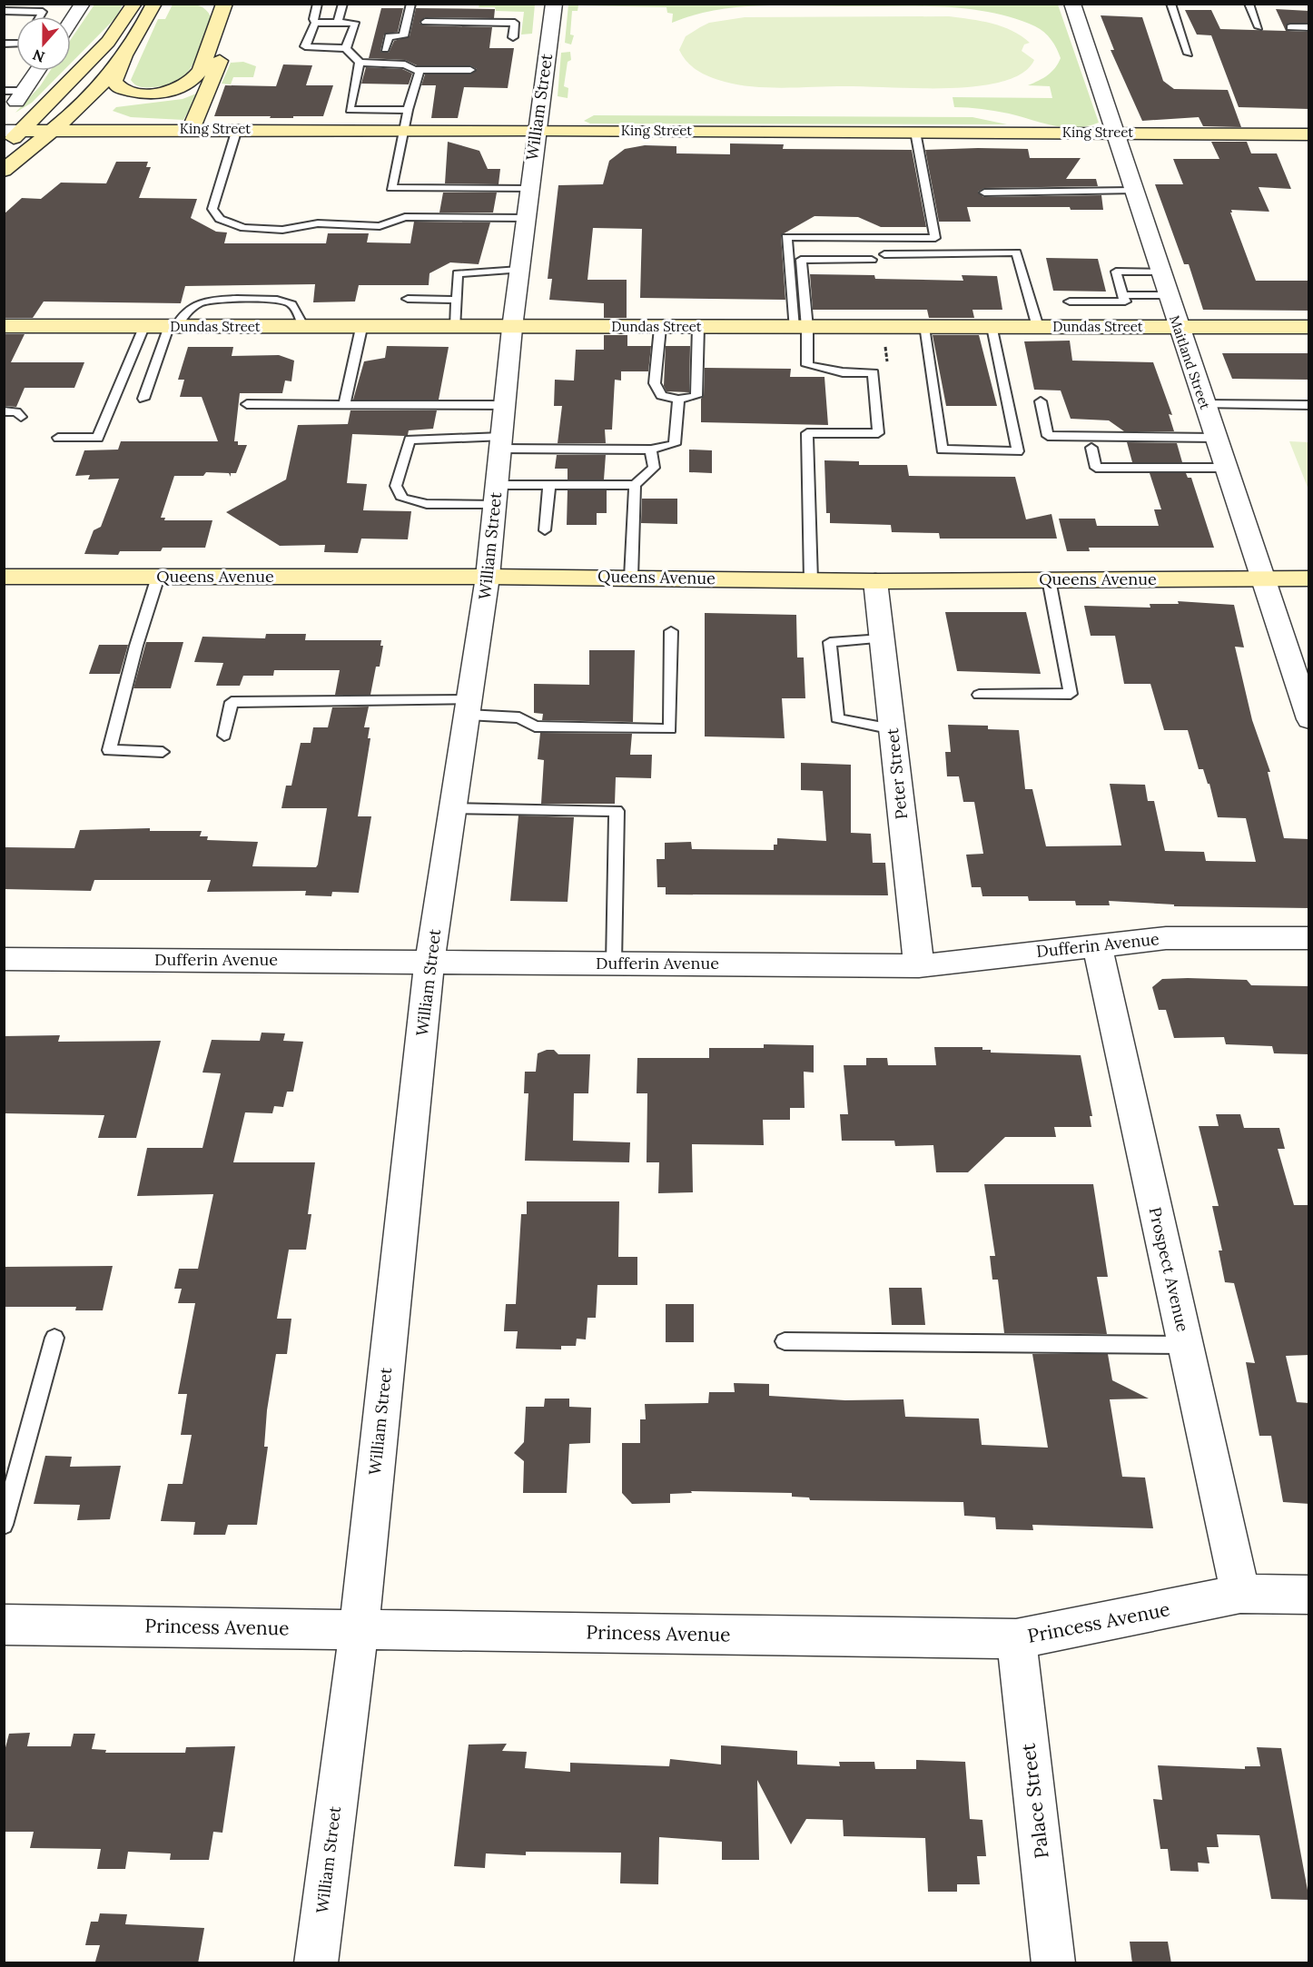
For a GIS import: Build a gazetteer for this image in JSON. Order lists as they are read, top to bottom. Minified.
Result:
{"streets":{"main road":["King Street","Dundas Street","Queens Avenue"],"street":["William Street","Maitland Street","Peter Street","Dufferin Avenue","Prospect Avenue","Princess Avenue","Palace Street"]},"crossings":[["William Street","King Street"],["William Street","Dundas Street"],["William Street","Queens Avenue"],["William Street","Dufferin Avenue"],["William Street","Princess Avenue"],["King Street","Maitland Street"],["Dundas Street","Maitland Street"],["Maitland Street","Queens Avenue"],["Queens Avenue","Peter Street"],["Peter Street","Dufferin Avenue"],["Dufferin Avenue","Prospect Avenue"],["Prospect Avenue","Princess Avenue"],["Princess Avenue","Palace Street"]],"north":"bottom"}
